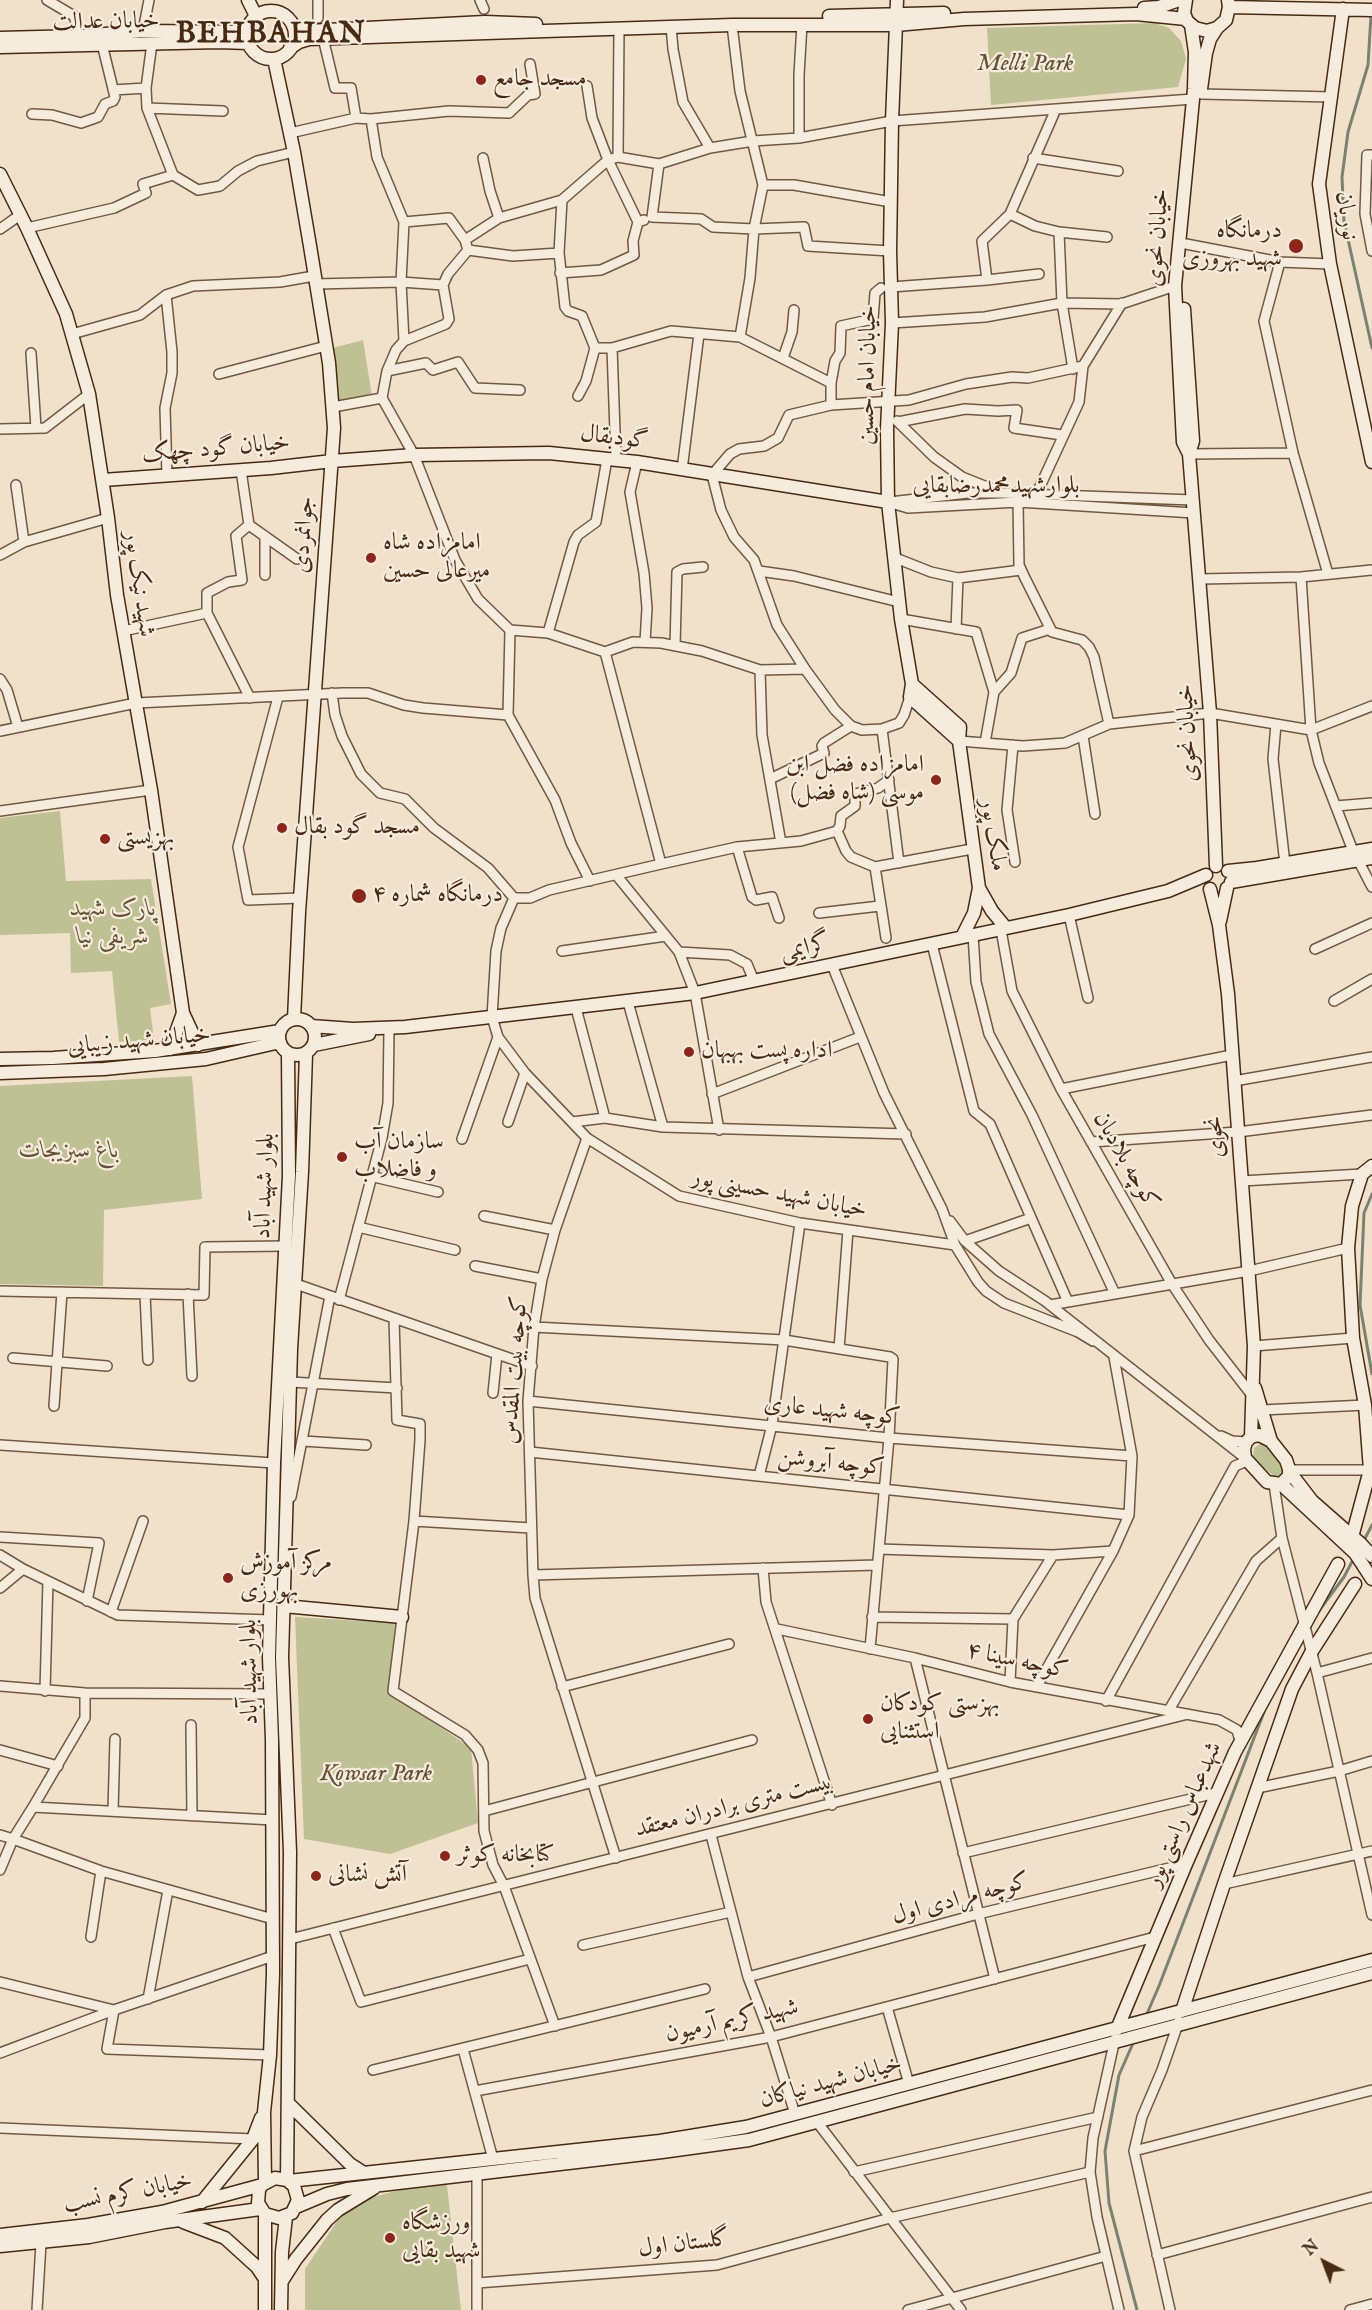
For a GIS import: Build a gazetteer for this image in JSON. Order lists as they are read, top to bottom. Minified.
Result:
{"streets":{"main road":["خیابان عدالت","نوریان","خیابان نحوی","خیابان امام حسین","گودبقال","خیابان گود چهک","جوانمردی","شهید نیک پور","ملک پور","گرایمی","خیابان شهید زیبایی","نحوی","بلوار شهید آباد","شهدعباس راستی پور","خیابان شهید نیاکان","خیابان کرم نسب"],"street":["بلوارشهیدمحمدرضابقایی","کوچه بلادیان","خیابان شهید حسینی پور","کوچه بیت المقدس","کوچه شهید عاری","کوچه آبروشن","کوچه سینا ۴","بیست متری برادران معتقد","کوچه مرادی اول","شهید کریم آرمیون","گلستان اول"]},"crossings":[["خیابان عدالت","جوانمردی"],["خیابان نحوی","بلوارشهیدمحمدرضابقایی"],["خیابان امام حسین","گودبقال"],["خیابان امام حسین","بلوارشهیدمحمدرضابقایی"],["خیابان امام حسین","ملک پور"],["گودبقال","خیابان گود چهک"],["گودبقال","بلوارشهیدمحمدرضابقایی"],["گودبقال","جوانمردی"],["خیابان گود چهک","جوانمردی"],["خیابان گود چهک","شهید نیک پور"],["جوانمردی","خیابان شهید زیبایی"],["جوانمردی","بلوار شهید آباد"],["شهید نیک پور","خیابان شهید زیبایی"],["ملک پور","گرایمی"],["ملک پور","کوچه بلادیان"],["گرایمی","نحوی"],["گرایمی","کوچه بلادیان"],["گرایمی","خیابان شهید حسینی پور"],["خیابان شهید زیبایی","بلوار شهید آباد"],["نحوی","کوچه بلادیان"],["بلوار شهید آباد","بیست متری برادران معتقد"],["بلوار شهید آباد","خیابان شهید نیاکان"],["بلوار شهید آباد","خیابان کرم نسب"],["خیابان شهید حسینی پور","کوچه بیت المقدس"],["کوچه بیت المقدس","کوچه شهید عاری"],["کوچه بیت المقدس","کوچه آبروشن"],["کوچه بیت المقدس","بیست متری برادران معتقد"],["کوچه سینا ۴","بیست متری برادران معتقد"],["کوچه سینا ۴","شهدعباس راستی پور"],["شهدعباس راستی پور","کوچه مرادی اول"],["شهدعباس راستی پور","شهید کریم آرمیون"],["شهدعباس راستی پور","خیابان شهید نیاکان"],["خیابان شهید نیاکان","خیابان کرم نسب"]],"districts":["BEHBAHAN"],"parks":["Melli Park","پارک شهید شریفی نیا","باغ سبزیجات","Kowsar Park"],"places":["مسجد جامع","درمانگاه شهید بهروزی","امامزاده شاه میرعالی حسین","امامزاده فضل ابن موسی (شاه فضل)","مسجد گود بقال","بهزیستی","درمانگاه شماره ۴","اداره پست بهبهان","سازمان آب و فاضلاب","مرکز آموزش بهورزی","بهزستی کودکان استثنایی","کتابخانه کوثر","آتش نشانی","ورزشگاه شهید بقایی"],"north":"top left"}
